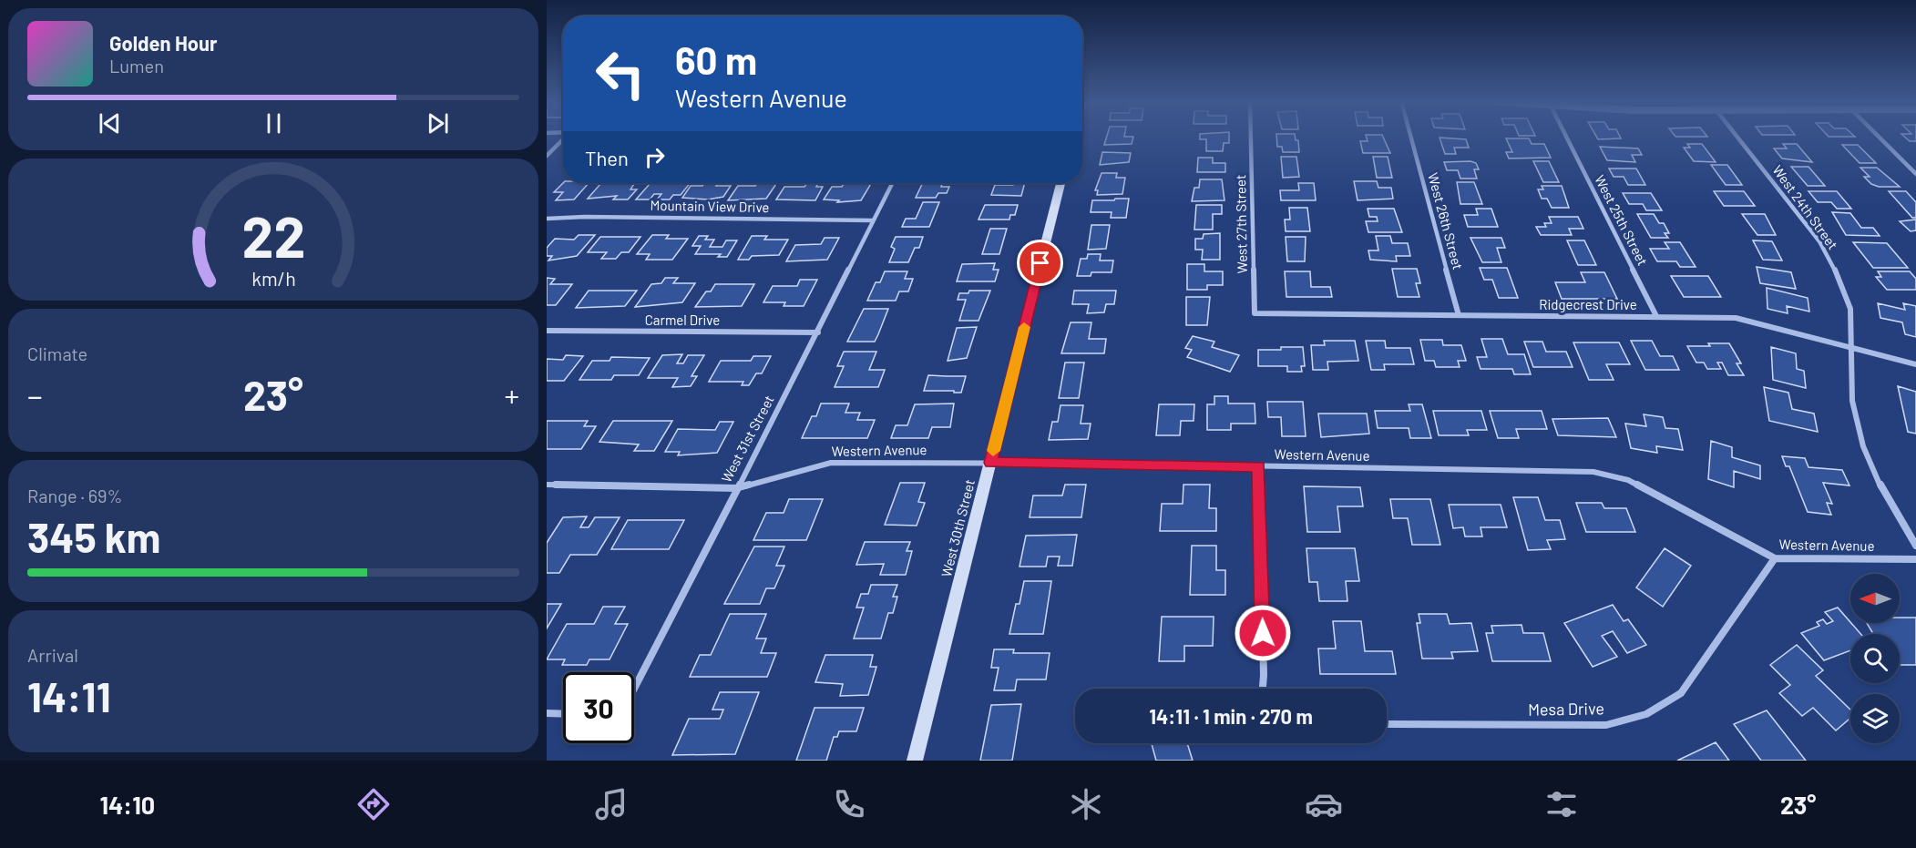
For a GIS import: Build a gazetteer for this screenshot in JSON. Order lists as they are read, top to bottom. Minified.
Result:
{"streets":{"main road":["West 30th Street"],"street":["Mountain View Drive","West 24th Street","West 25th Street","West 26th Street","West 27th Street","Ridgecrest Drive","Carmel Drive","West 31st Street","Western Avenue","Mesa Drive"]},"crossings":[["Mountain View Drive","West 31st Street"],["West 24th Street","Ridgecrest Drive"],["West 25th Street","Ridgecrest Drive"],["West 26th Street","Ridgecrest Drive"],["West 27th Street","Ridgecrest Drive"],["Carmel Drive","West 31st Street"],["West 31st Street","Western Avenue"],["Western Avenue","West 30th Street"],["Western Avenue","Mesa Drive"]],"north":"left","page":{"turn":["60 m","Western Avenue"],"song":["Golden Hour","Lumen"],"then":"Then","tile":["Climate",["Range · 69%","345 km"],["Arrival","14:11"]],"heat":["−","23°","+"],"limit":"30","trip":"14:11 · 1 min · 270 m","tabs":["14:10","23°"],"gauge":["22","km/h"]}}
